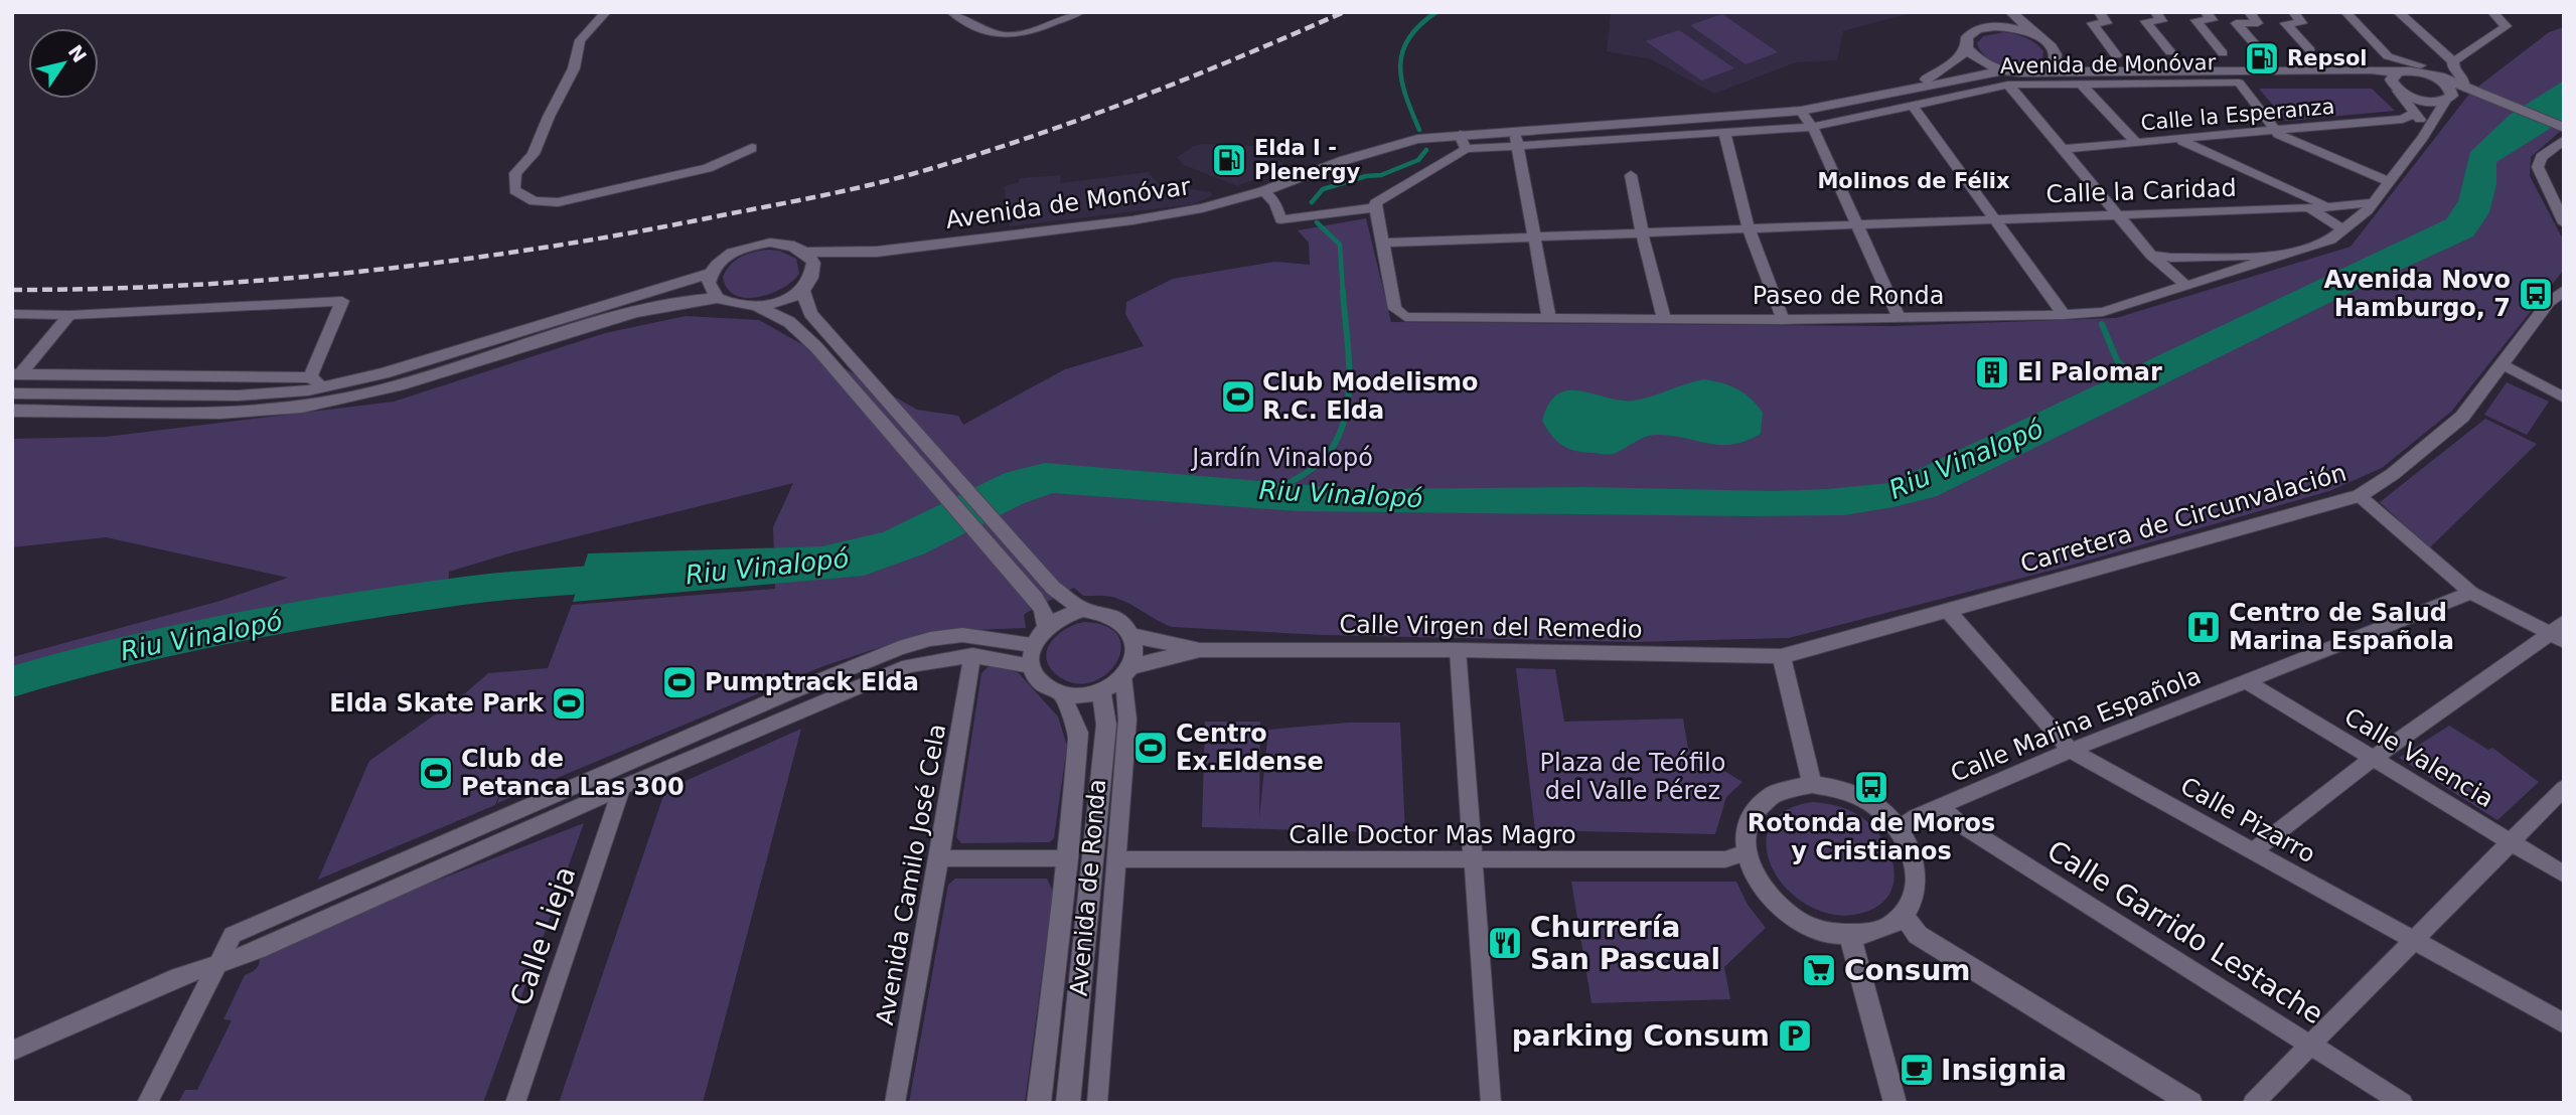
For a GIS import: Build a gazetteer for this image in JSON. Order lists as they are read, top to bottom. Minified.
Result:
{"streets":{"street":["Avenida de Monóvar","Calle la Esperanza","Calle la Caridad","Paseo de Ronda","Carretera de Circunvalación","Calle Virgen del Remedio","Calle Marina Española","Calle Valencia","Calle Pizarro","Calle Doctor Mas Magro","Avenida Camilo José Cela","Avenida de Ronda","Calle Garrido Lestache","Calle Lieja"]},"crossings":[["Avenida de Monóvar","Calle la Esperanza"],["Calle la Caridad","Paseo de Ronda"],["Carretera de Circunvalación","Calle Virgen del Remedio"],["Carretera de Circunvalación","Calle Pizarro"],["Calle Virgen del Remedio","Avenida de Ronda"],["Calle Marina Española","Calle Valencia"],["Calle Marina Española","Calle Pizarro"],["Calle Marina Española","Calle Doctor Mas Magro"],["Calle Marina Española","Calle Garrido Lestache"],["Calle Doctor Mas Magro","Avenida de Ronda"]],"districts":["Molinos de Félix"],"water":["Riu Vinalopó"],"parks":["Jardín Vinalopó","Plaza de Teófilo del Valle Pérez"],"places":{"fuel station":["Repsol","Elda I - Plenergy"],"bus stop":["Avenida Novo Hamburgo, 7","Rotonda de Moros y Cristianos"],"building":["El Palomar"],"sports":["Club Modelismo R.C. Elda","Pumptrack Elda","Elda Skate Park","Centro Ex.Eldense","Club de Petanca Las 300"],"hospital":["Centro de Salud Marina Española"],"restaurant":["Churrería San Pascual"],"supermarket":["Consum"],"parking":["parking Consum"],"cafe":["Insignia"]},"north":"top right"}
